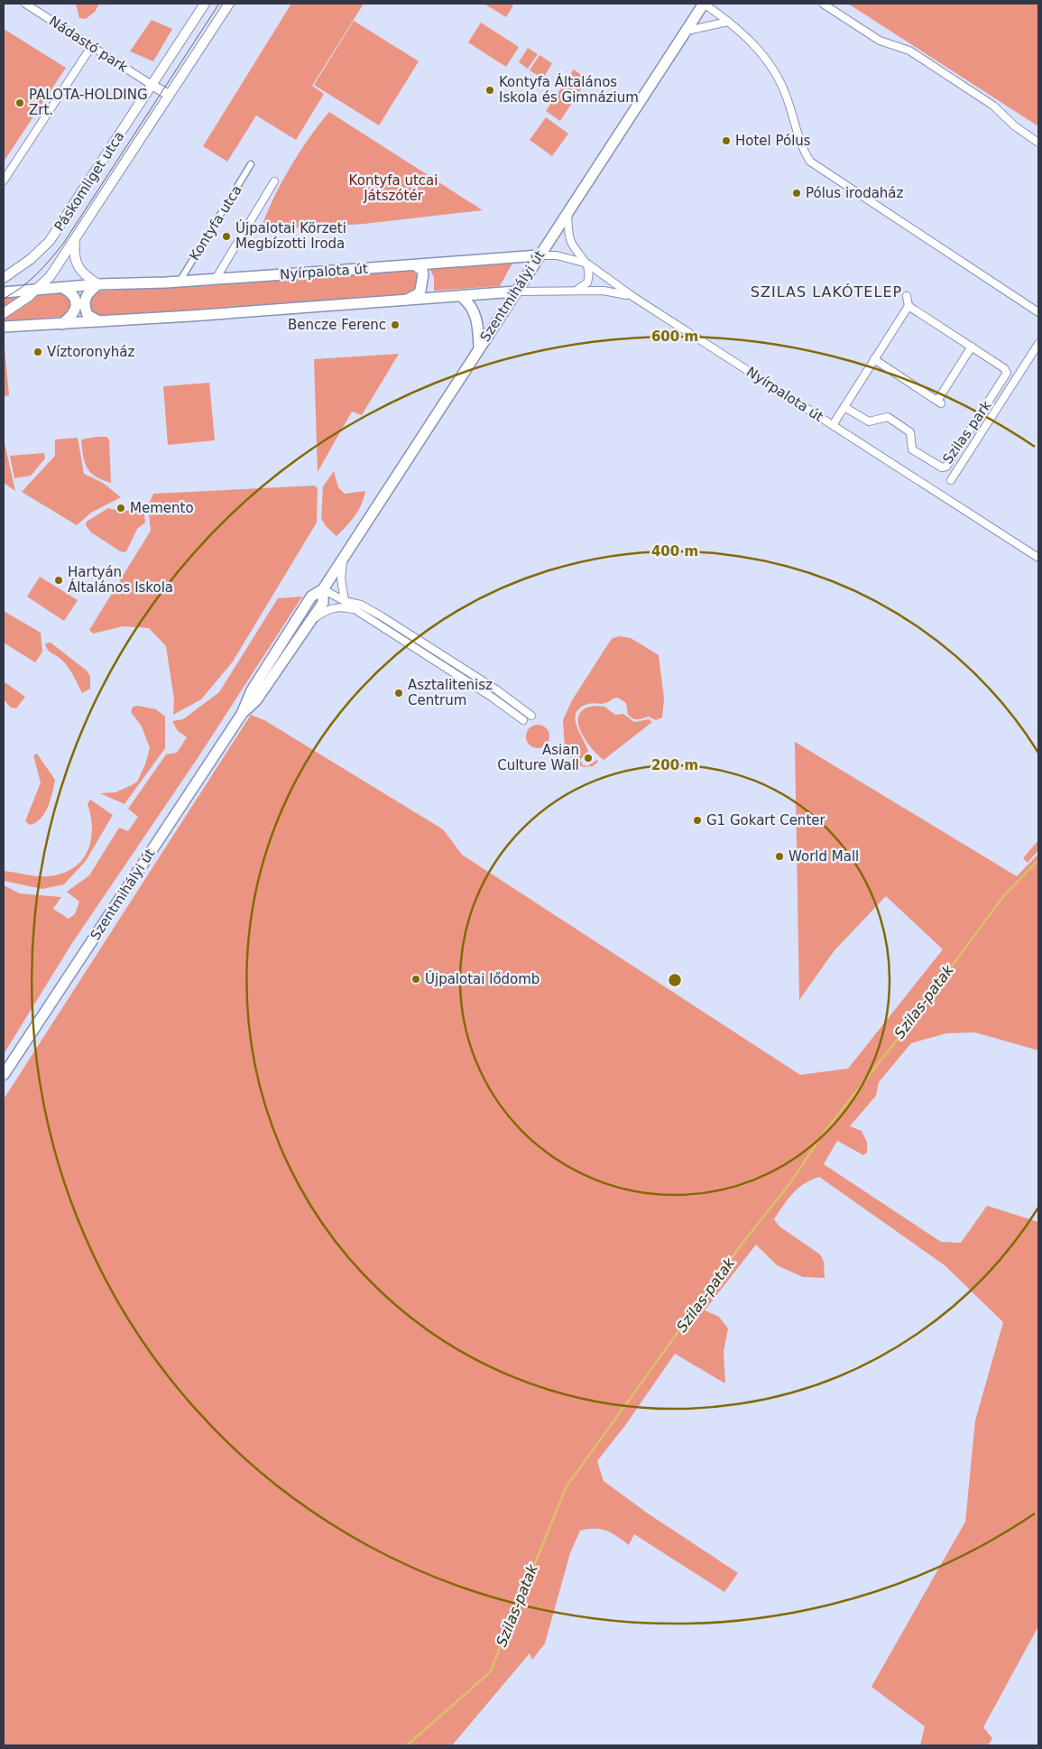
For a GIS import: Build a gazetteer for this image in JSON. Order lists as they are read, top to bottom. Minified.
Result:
{"streets":{"main road":["Nyírpalota út","Szentmihályi út"],"street":["Nádastó park","Páskomliget utca","Kontyfa utca","Szilas park"]},"crossings":[["Nádastó park","Páskomliget utca"],["Páskomliget utca","Nyírpalota út"],["Kontyfa utca","Nyírpalota út"],["Nyírpalota út","Szentmihályi út"]],"districts":["SZILAS LAKÓTELEP"],"water":["Szilas-patak"],"parks":["Kontyfa utcai Játszótér"],"places":["Kontyfa Általános Iskola és Gimnázium","PALOTA-HOLDING Zrt.","Hotel Pólus","Pólus irodaház","Újpalotai Körzeti Megbízotti Iroda","Bencze Ferenc","Víztoronyház","Memento","Hartyán Általános Iskola","Asztalitenisz Centrum","Asian Culture Wall","G1 Gokart Center","World Mall","Újpalotai lődomb"],"rings":["600 m","400 m","200 m"]}
